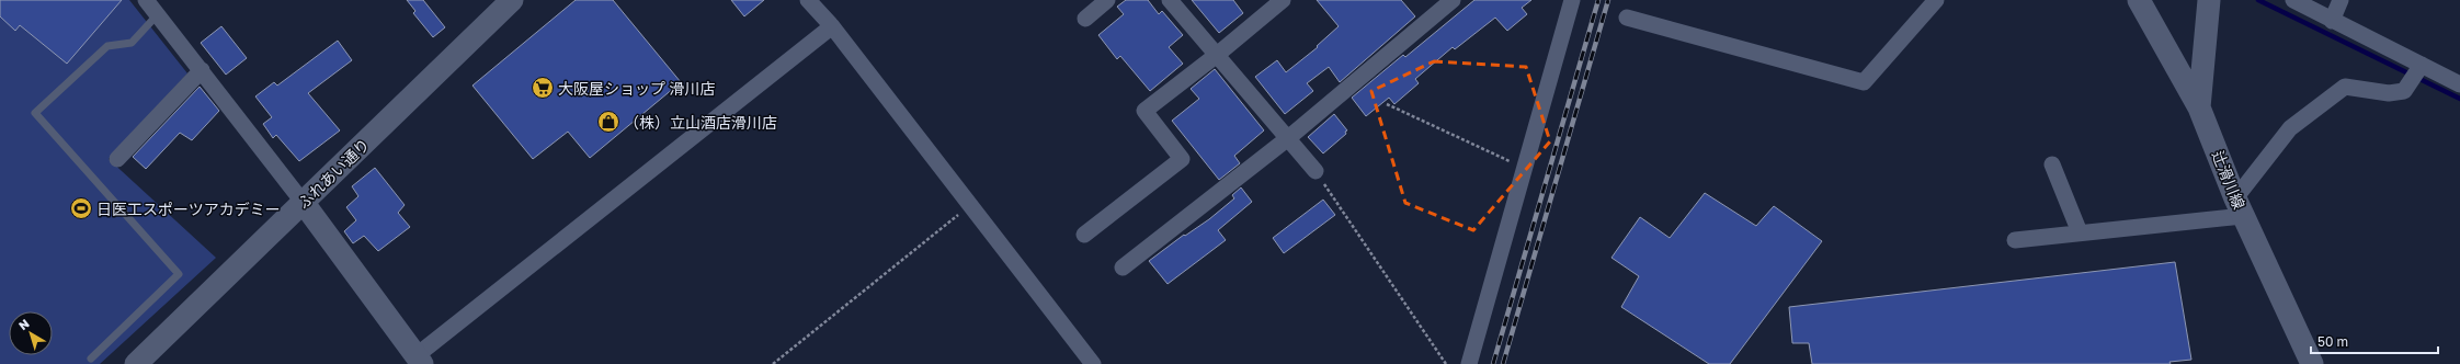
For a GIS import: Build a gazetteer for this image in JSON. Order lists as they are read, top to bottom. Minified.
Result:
{"streets":{"street":["ふれあい通り","辻滑川線"]},"places":{"supermarket":["大阪屋ショップ 滑川店"],"shop":["（株）立山酒店滑川店"],"sports":["日医工スポーツアカデミー"]},"scale_bar":"50 m","north":"top left"}
